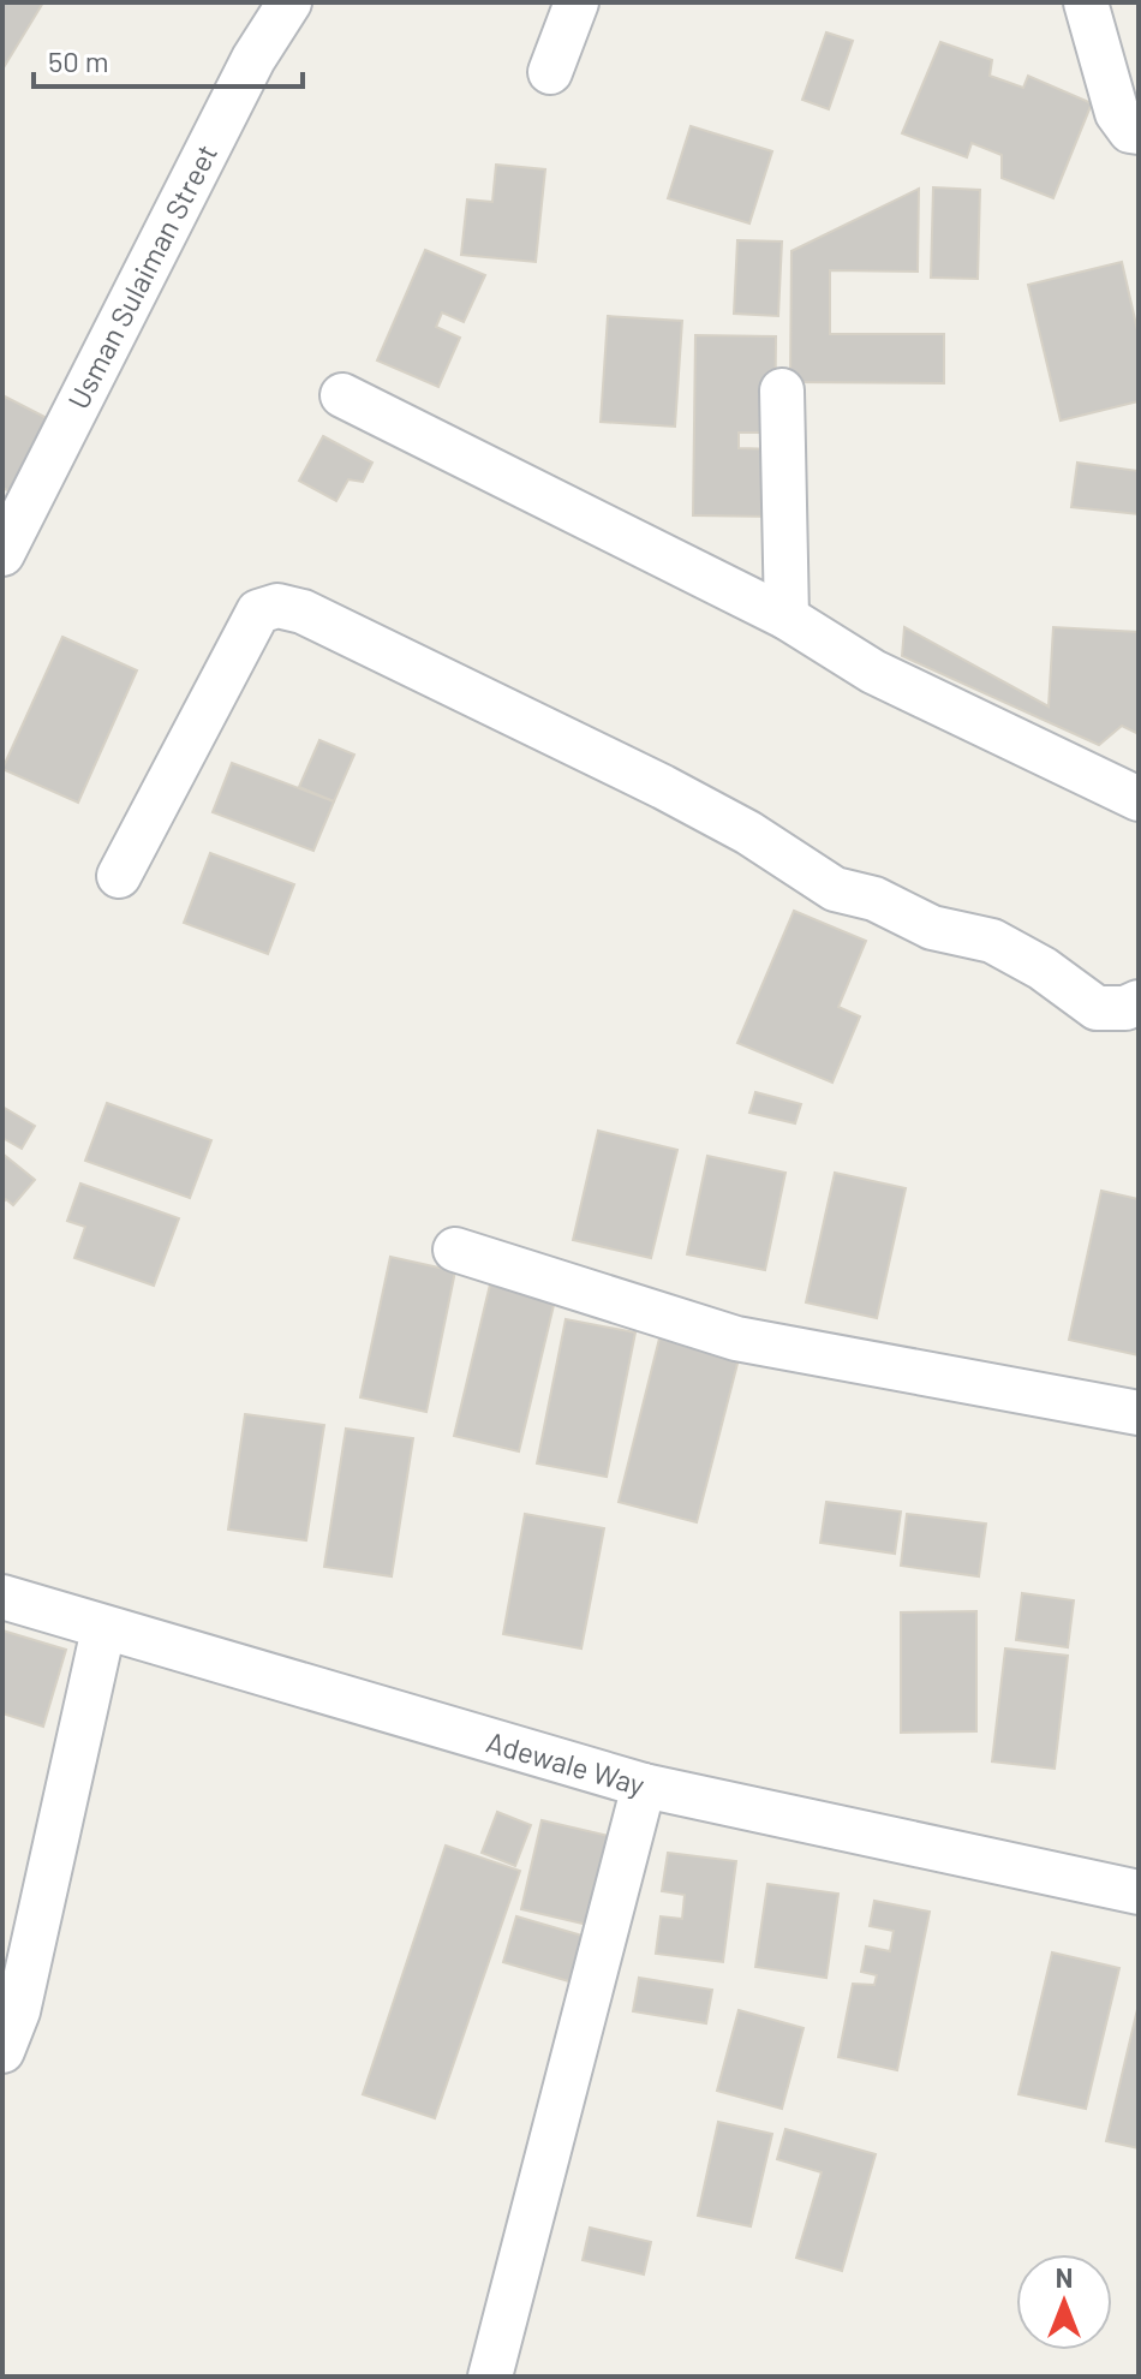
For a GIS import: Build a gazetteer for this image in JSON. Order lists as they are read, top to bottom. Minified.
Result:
{"streets":{"street":["Usman Sulaiman Street","Adewale Way"]},"scale_bar":"50 m","north":"top"}
